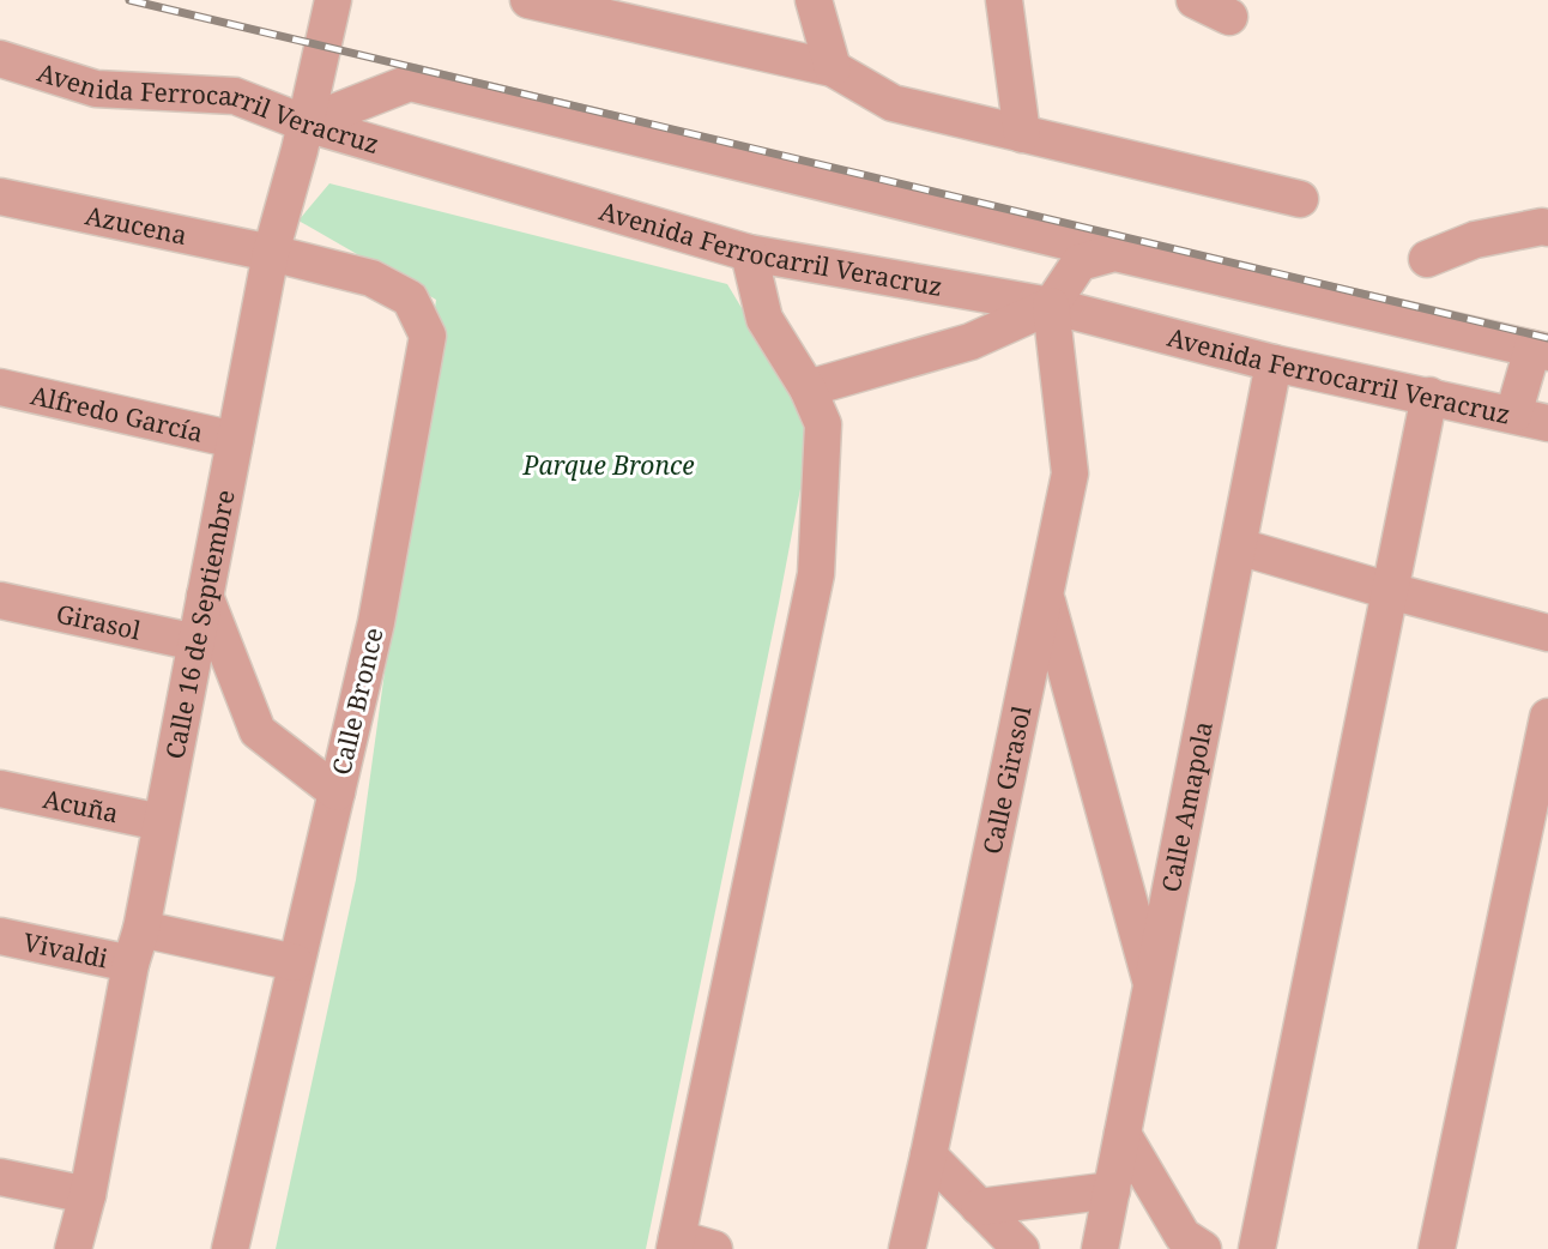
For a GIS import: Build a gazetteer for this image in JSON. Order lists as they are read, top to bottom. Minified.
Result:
{"streets":{"street":["Avenida Ferrocarril Veracruz","Azucena","Alfredo García","Girasol","Calle 16 de Septiembre","Calle Bronce","Calle Girasol","Acuña","Calle Amapola","Vivaldi"]},"crossings":[["Avenida Ferrocarril Veracruz","Calle 16 de Septiembre"],["Avenida Ferrocarril Veracruz","Calle Girasol"],["Avenida Ferrocarril Veracruz","Calle Amapola"],["Azucena","Calle 16 de Septiembre"],["Azucena","Calle Bronce"],["Alfredo García","Calle 16 de Septiembre"],["Girasol","Calle 16 de Septiembre"],["Calle 16 de Septiembre","Calle Bronce"],["Calle 16 de Septiembre","Acuña"],["Calle 16 de Septiembre","Vivaldi"]],"parks":["Parque Bronce"]}
